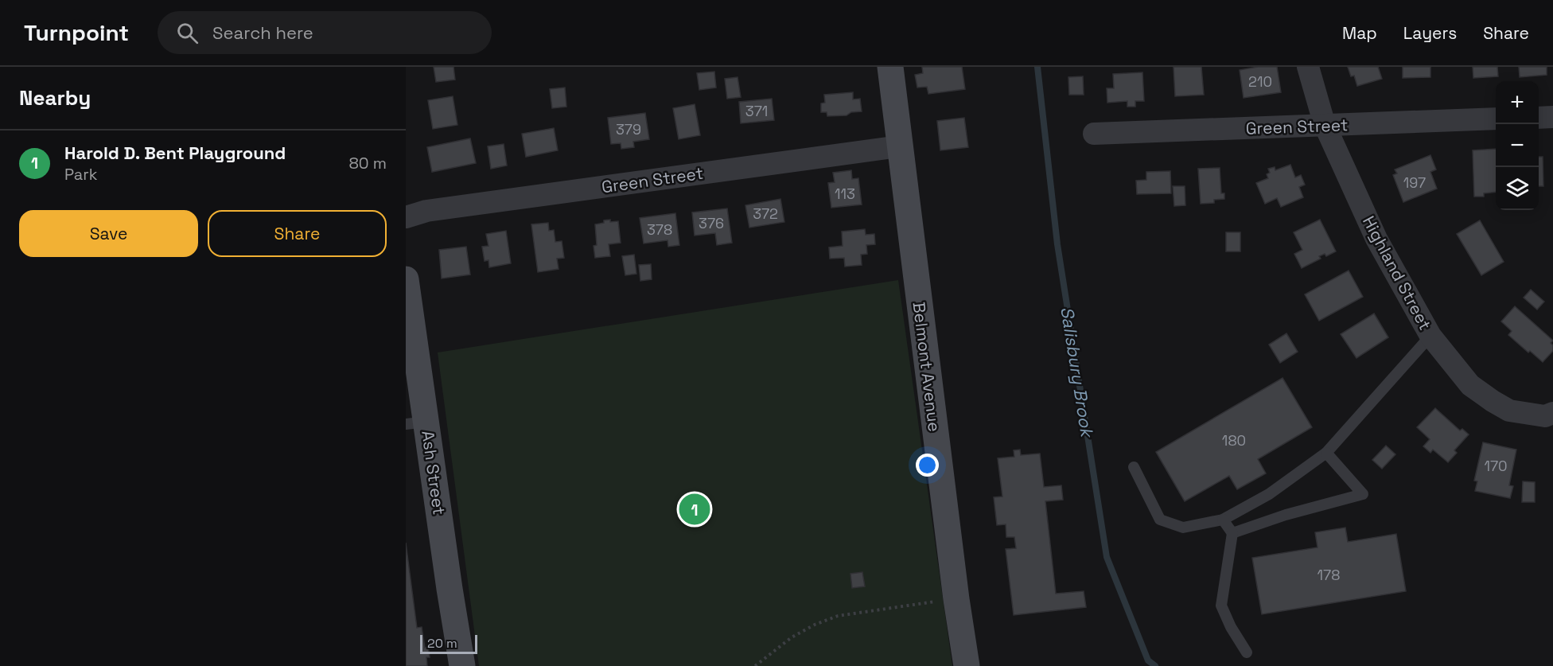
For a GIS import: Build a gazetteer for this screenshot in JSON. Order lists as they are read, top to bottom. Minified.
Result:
{"streets":{"street":["Green Street","Highland Street","Belmont Avenue","Ash Street"]},"crossings":[["Green Street","Highland Street"],["Green Street","Belmont Avenue"]],"water":["Salisbury Brook"],"house_numbers":["210","371","379","197","113","372","376","378","180","170","178"],"scale_bar":"20 m","page":{"header":"Turnpoint","search":"Search here","nav":["Map","Layers","Share"],"heading":"Nearby","map_buttons":["+","−"],"list":[{"mark":"1","name":"Harold D. Bent Playground","note":"Park","value":"80 m"}],"buttons":["Save","Share"],"pins":"1","scale":"20 m"}}
